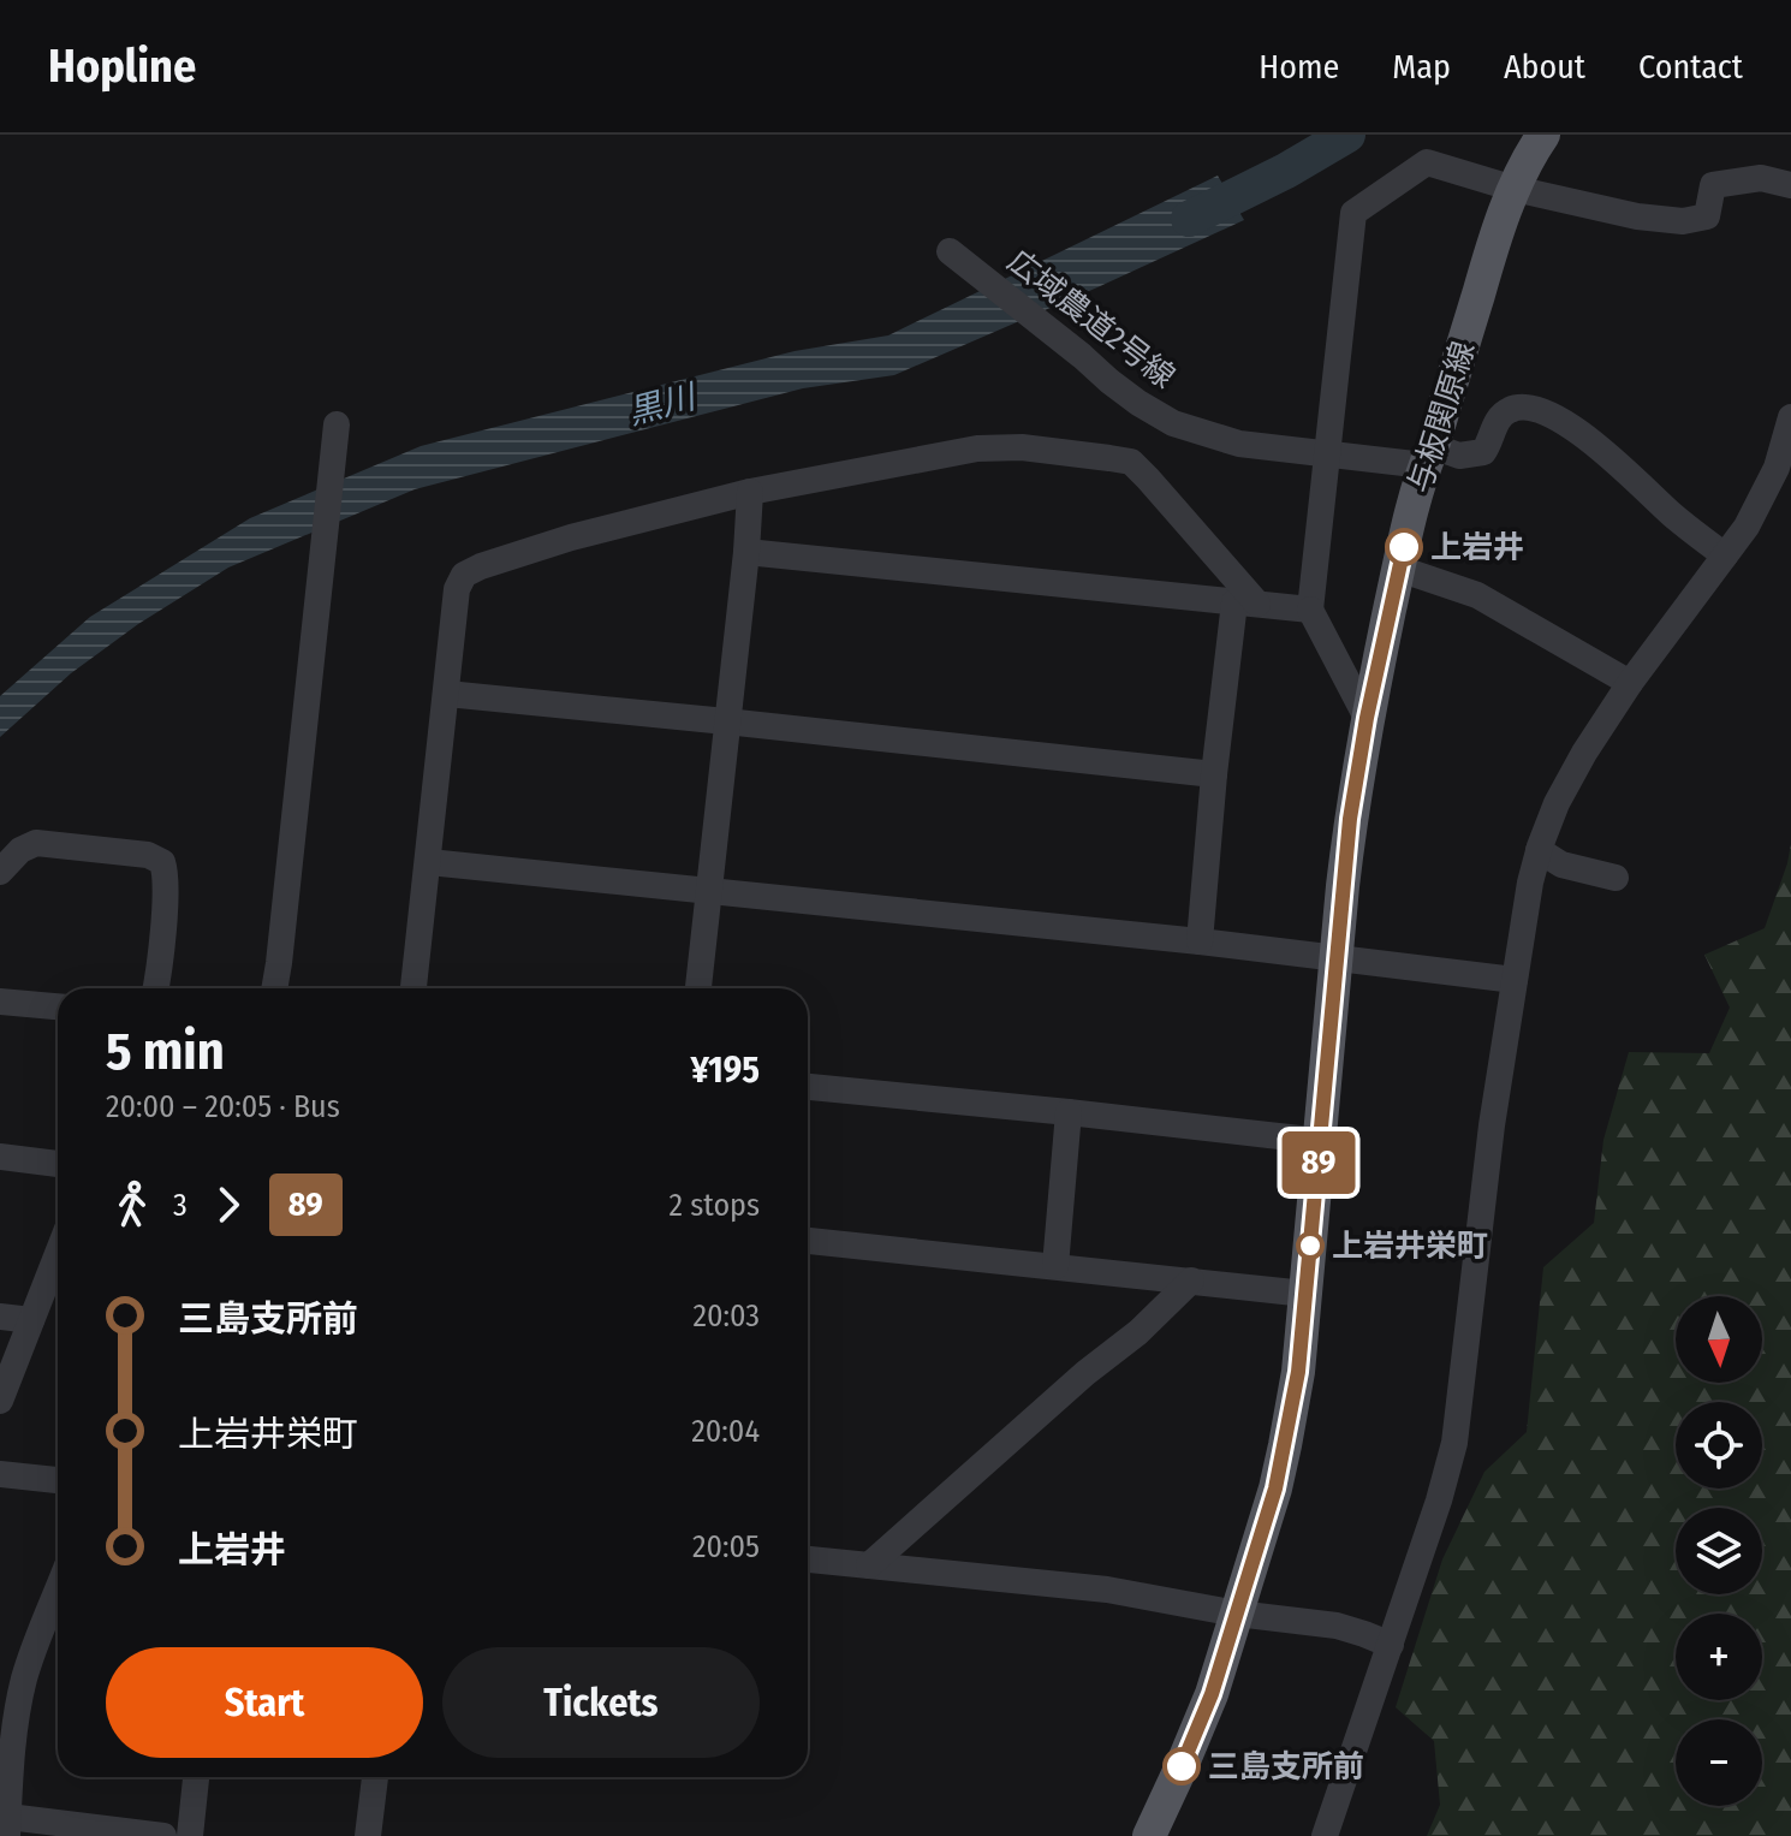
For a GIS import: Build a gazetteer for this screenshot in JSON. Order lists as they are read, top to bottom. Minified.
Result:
{"streets":{"main road":["与板関原線"],"street":["広域農道2号線"]},"crossings":[["広域農道2号線","与板関原線"]],"water":["黒川"],"places":["上岩井","上岩井栄町","三島支所前"],"lines":["bus line 89"],"north":"bottom","page":{"header":"Hopline","nav":["Home","Map","About","Contact"],"on_map":"89","heading":["5 min","20:00 – 20:05 · Bus","¥195"],"legs":["3","89","2 stops"],"list":[{"name":"三島支所前","value":"20:03"},{"name":"上岩井栄町","value":"20:04"},{"name":"上岩井","value":"20:05"}],"map_buttons":["+","−"],"buttons":["Start","Tickets"]}}
